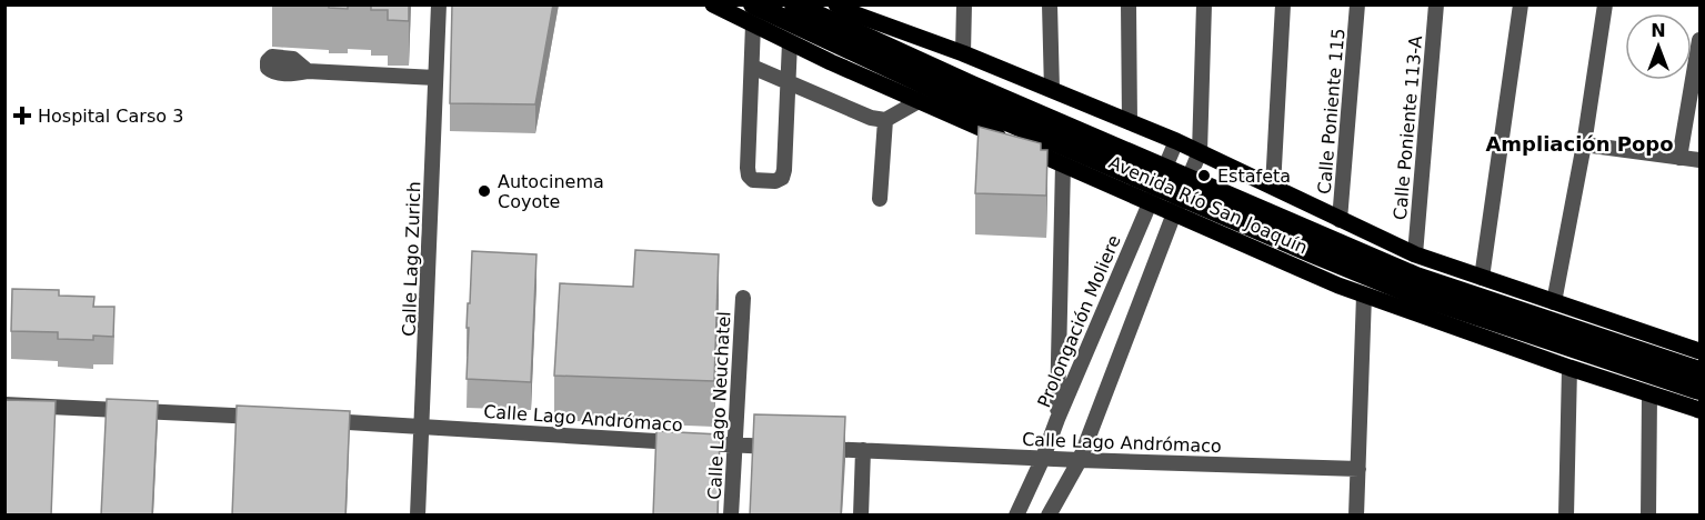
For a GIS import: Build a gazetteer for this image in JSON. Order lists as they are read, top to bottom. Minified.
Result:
{"streets":{"highway":["Avenida Río San Joaquín"],"street":["Calle Poniente 115","Calle Poniente 113-A","Calle Lago Zurich","Prolongación Moliere","Calle Lago Neuchatel","Calle Lago Andrómaco"]},"crossings":[["Avenida Río San Joaquín","Prolongación Moliere"],["Calle Lago Zurich","Calle Lago Andrómaco"],["Prolongación Moliere","Calle Lago Andrómaco"],["Calle Lago Neuchatel","Calle Lago Andrómaco"]],"districts":["Ampliación Popo"],"places":{"health":["Hospital Carso 3"],"other":["Estafeta","Autocinema Coyote"]},"north":"top"}
